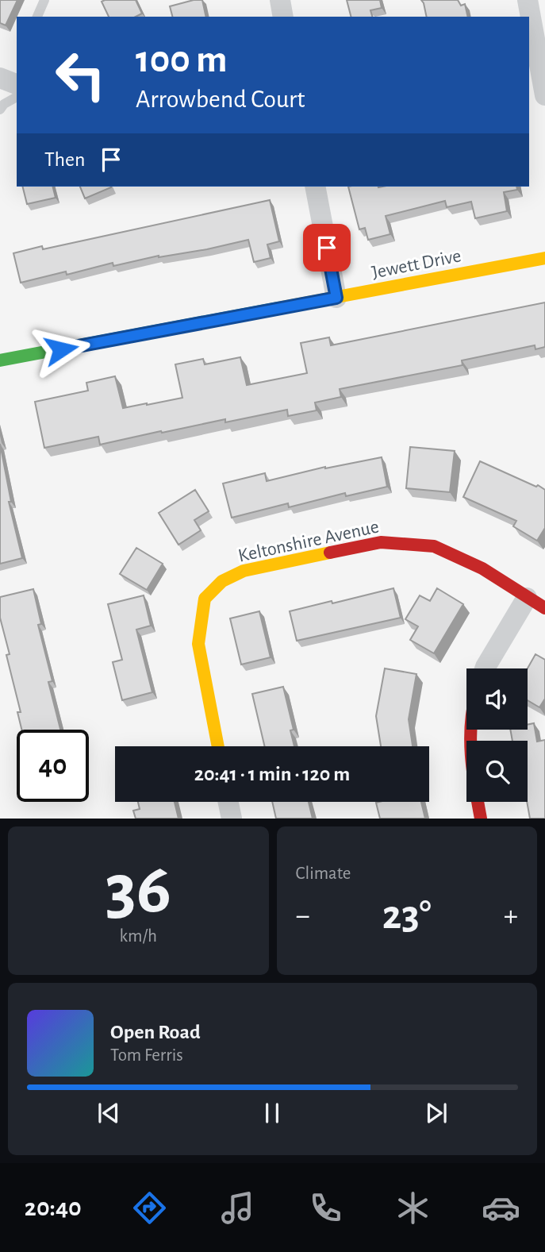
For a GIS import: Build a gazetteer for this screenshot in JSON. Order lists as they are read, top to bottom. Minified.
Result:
{"streets":{"street":["Jewett Drive","Keltonshire Avenue"]},"page":{"turn":["100 m","Arrowbend Court"],"then":"Then","limit":"40","trip":"20:41 · 1 min · 120 m","tile":[["36","km/h"],"Climate"],"heat":["−","23°","+"],"song":["Open Road","Tom Ferris"],"tabs":"20:40"}}
